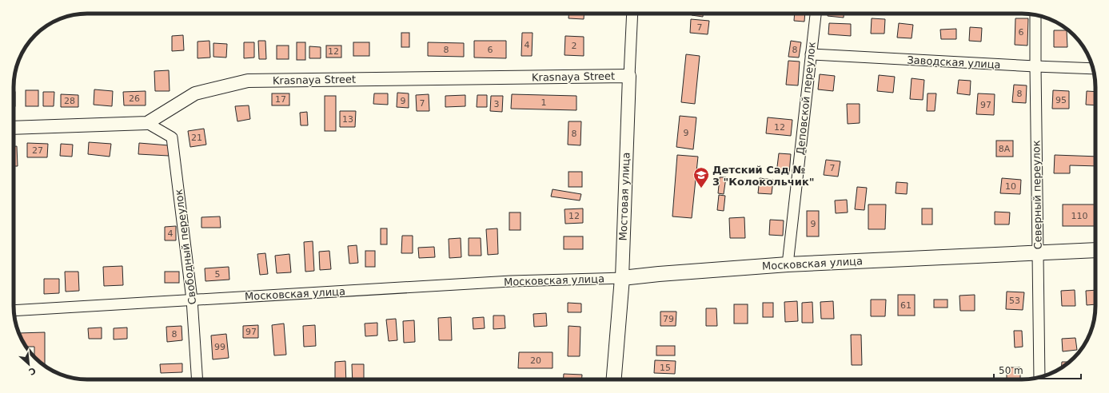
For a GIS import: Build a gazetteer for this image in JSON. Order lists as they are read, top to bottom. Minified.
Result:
{"streets":{"main road":["Мостовая улица","Московская улица"],"street":["Заводская улица","Krasnaya Street","Деповской переулок","Северный переулок","Свободный переулок"]},"crossings":[["Заводская улица","Деповской переулок"],["Заводская улица","Северный переулок"],["Krasnaya Street","Мостовая улица"],["Krasnaya Street","Свободный переулок"],["Деповской переулок","Московская улица"],["Северный переулок","Московская улица"],["Мостовая улица","Московская улица"],["Свободный переулок","Московская улица"]],"places":{"school or university":["Детский Сад № 3 \"Колокольчик\""]},"house_numbers":["7","6","4","2","8","6","8","12","8","26","17","95","28","9","1","7","3","97","13","12","9","8","21","8А","27","7","10","12","110","9","4","5","53","61","79","97","8","99","20","15"],"scale_bar":"50 m","north":"bottom right"}
